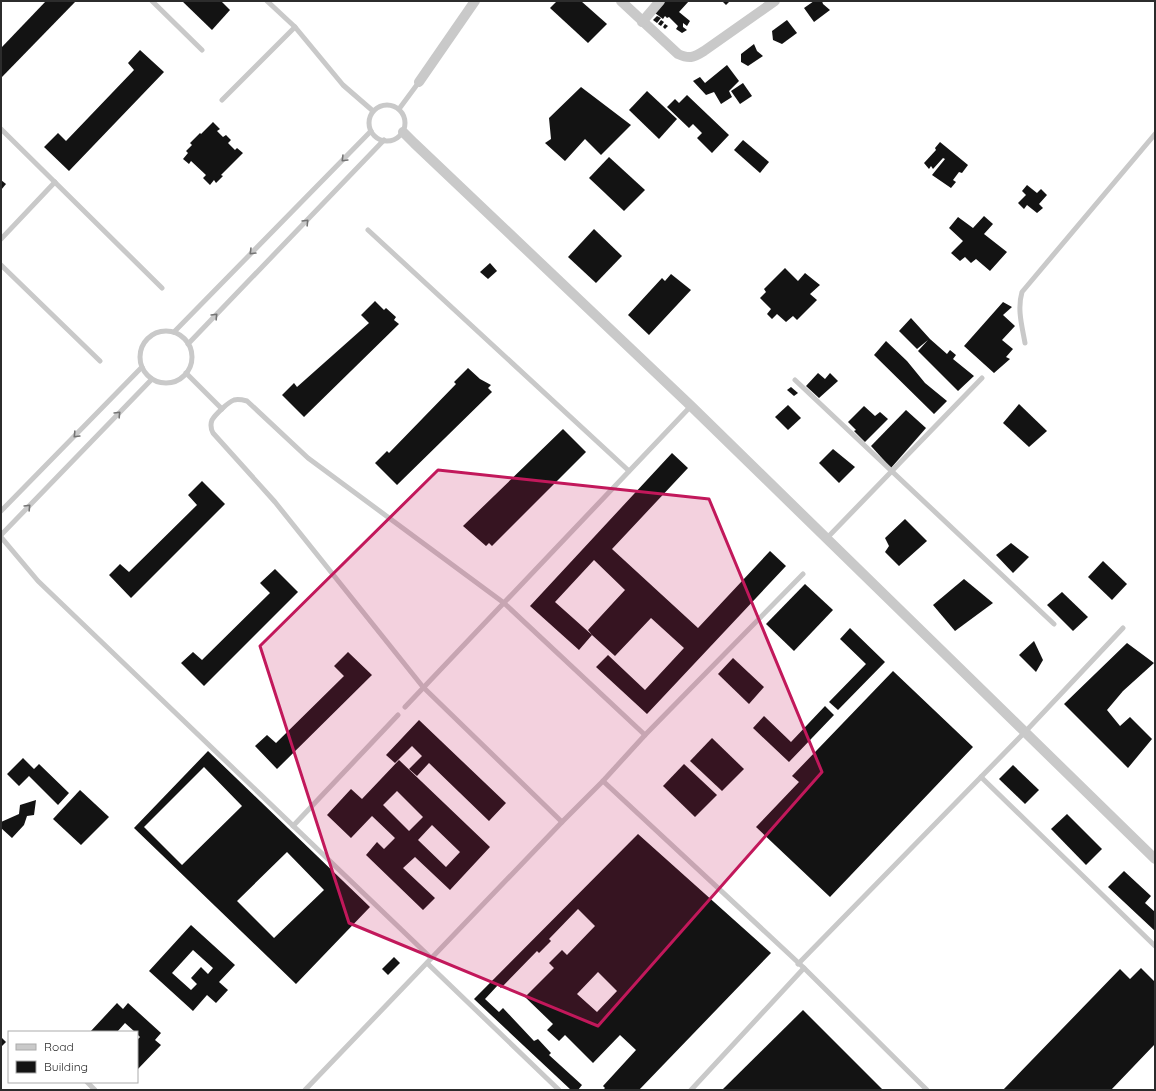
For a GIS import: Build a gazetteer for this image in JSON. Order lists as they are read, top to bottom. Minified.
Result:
{"legend":["Road","Building"]}
